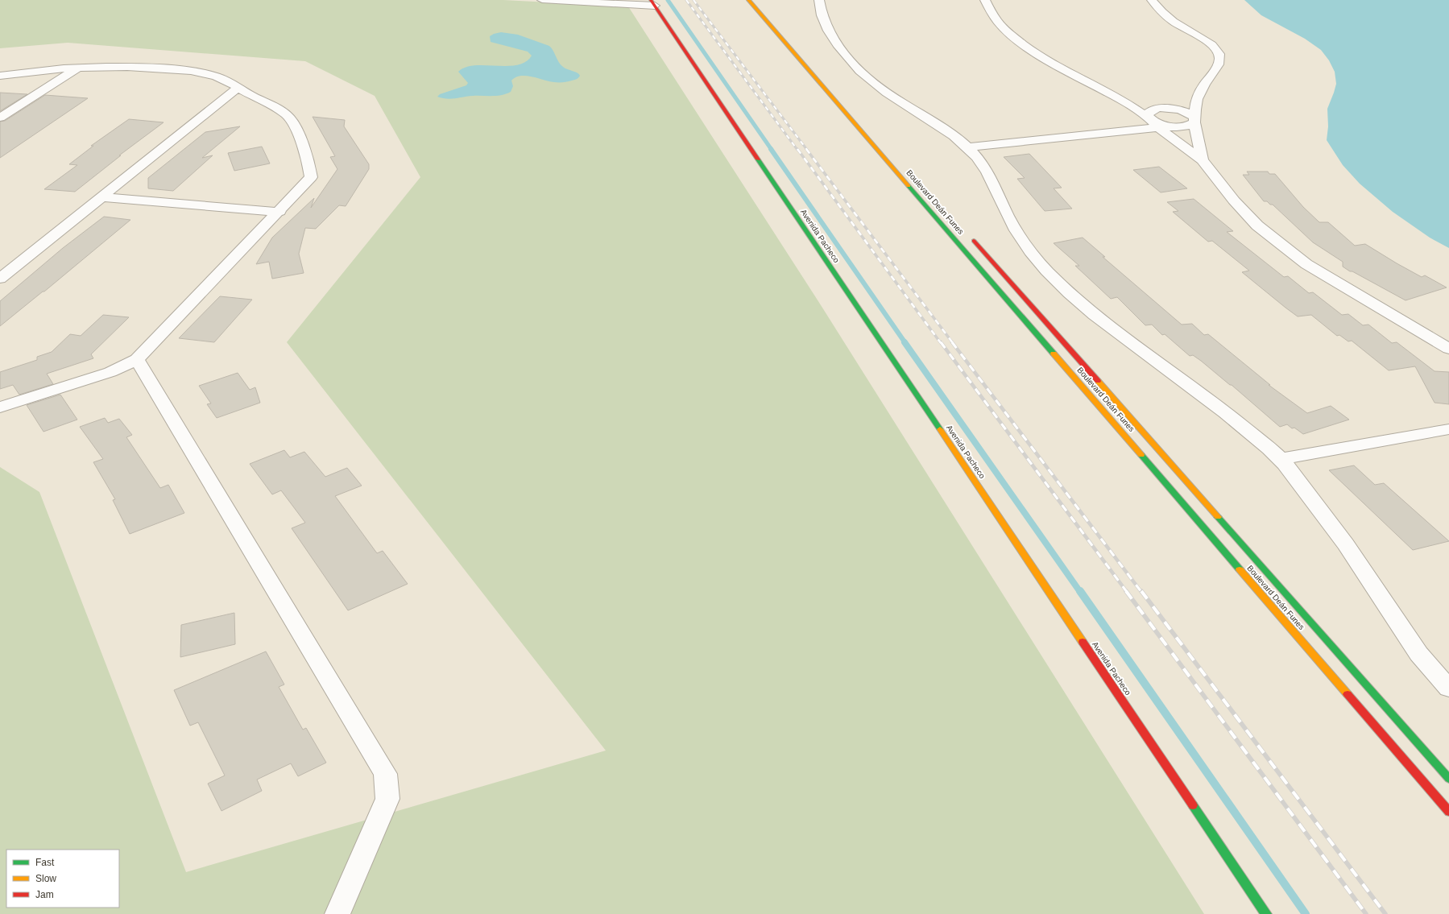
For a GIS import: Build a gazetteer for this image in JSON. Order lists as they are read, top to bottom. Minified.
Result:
{"streets":{"main road":["Boulevard Deán Funes","Avenida Pacheco"]},"legend":["Fast","Slow","Jam"]}
